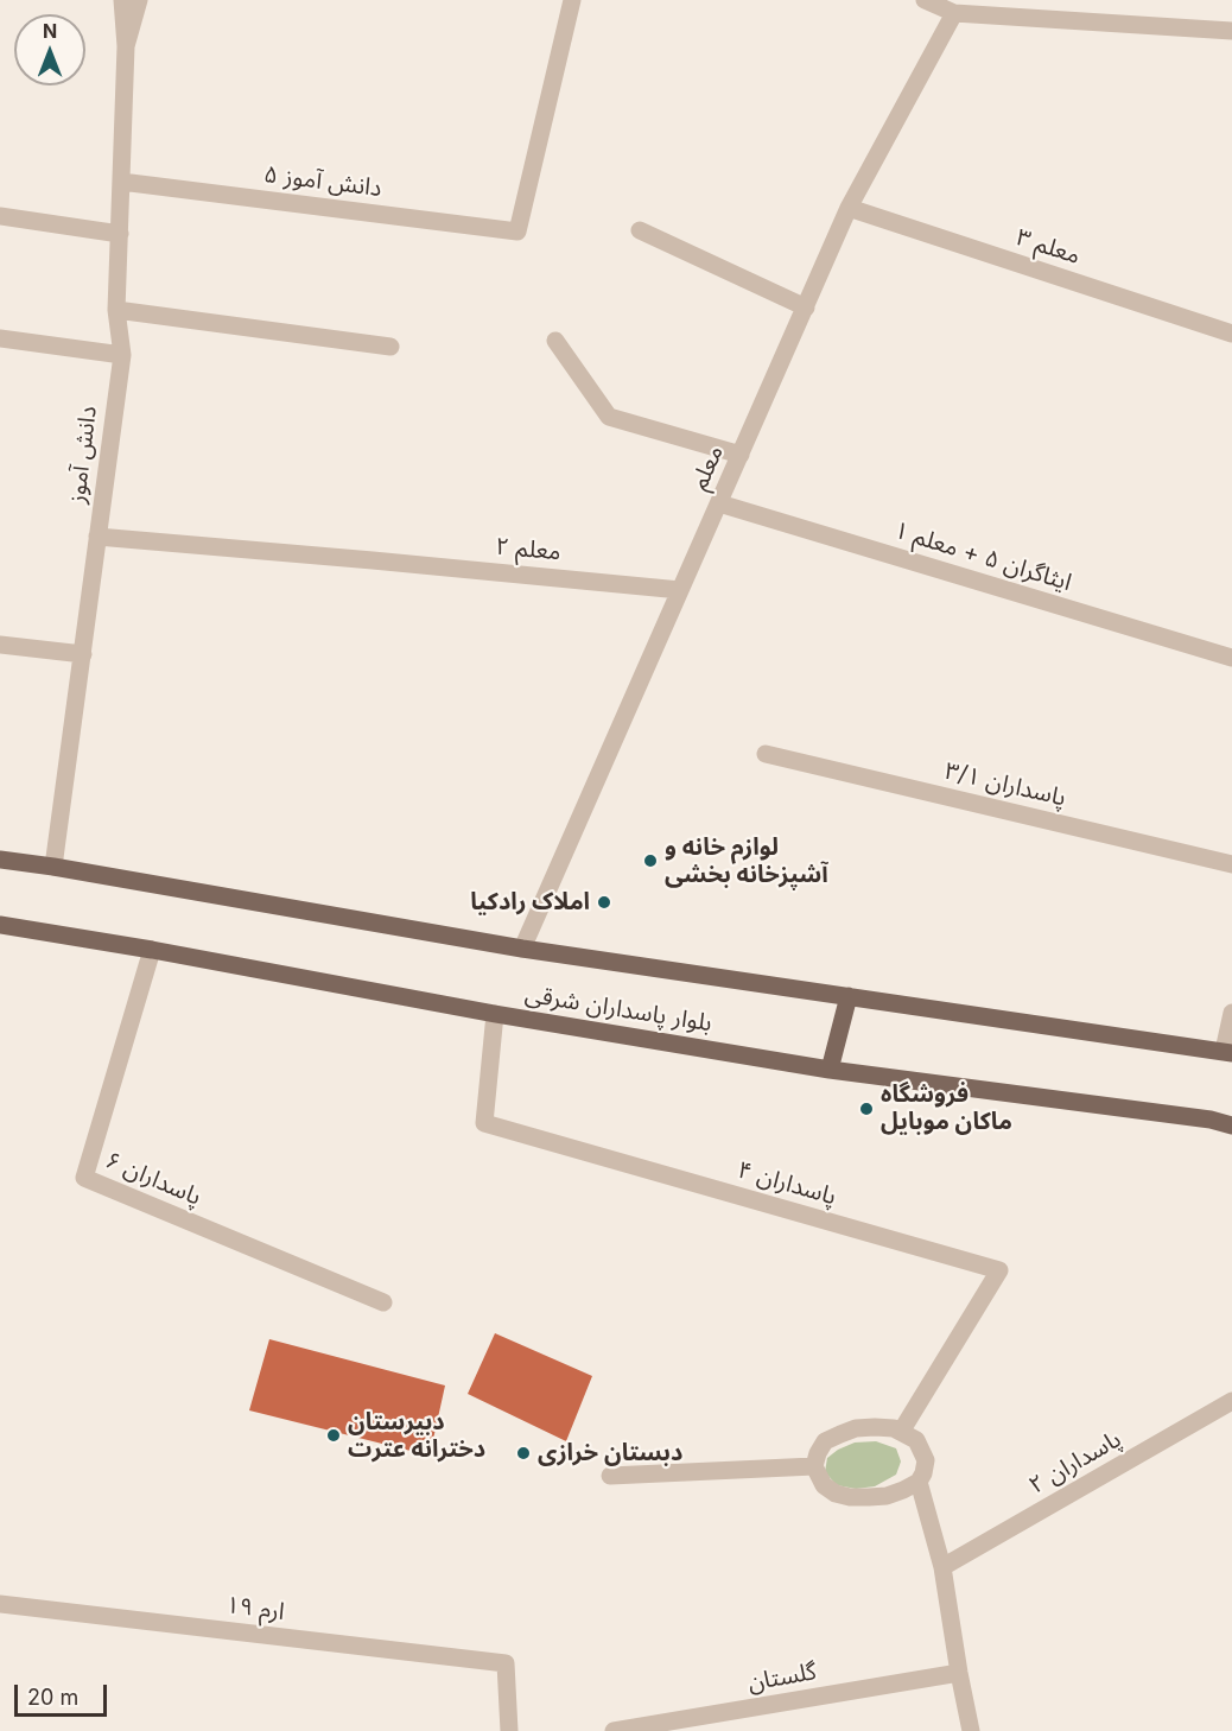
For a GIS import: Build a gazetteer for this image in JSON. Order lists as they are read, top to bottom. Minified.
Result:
{"streets":{"main road":["بلوار پاسداران شرقی"],"street":["دانش آموز ۵","معلم ۳","دانش آموز","معلم","معلم ۲","ایثاگران ۵ + معلم ۱","پاسداران ۳/۱","پاسداران ۶","پاسداران ۴","پاسداران ۲","ارم ۱۹","گلستان"]},"crossings":[["دانش آموز ۵","دانش آموز"],["معلم ۳","معلم"],["دانش آموز","معلم ۲"],["دانش آموز","بلوار پاسداران شرقی"],["معلم","معلم ۲"],["معلم","ایثاگران ۵ + معلم ۱"],["معلم","بلوار پاسداران شرقی"],["بلوار پاسداران شرقی","پاسداران ۶"],["بلوار پاسداران شرقی","پاسداران ۴"]],"places":["لوازم خانه و آشپزخانه بخشی","املاک رادکیا","فروشگاه ماکان موبایل","دبیرستان دخترانه عترت","دبستان خرازی"],"scale_bar":"20 m","north":"top"}
